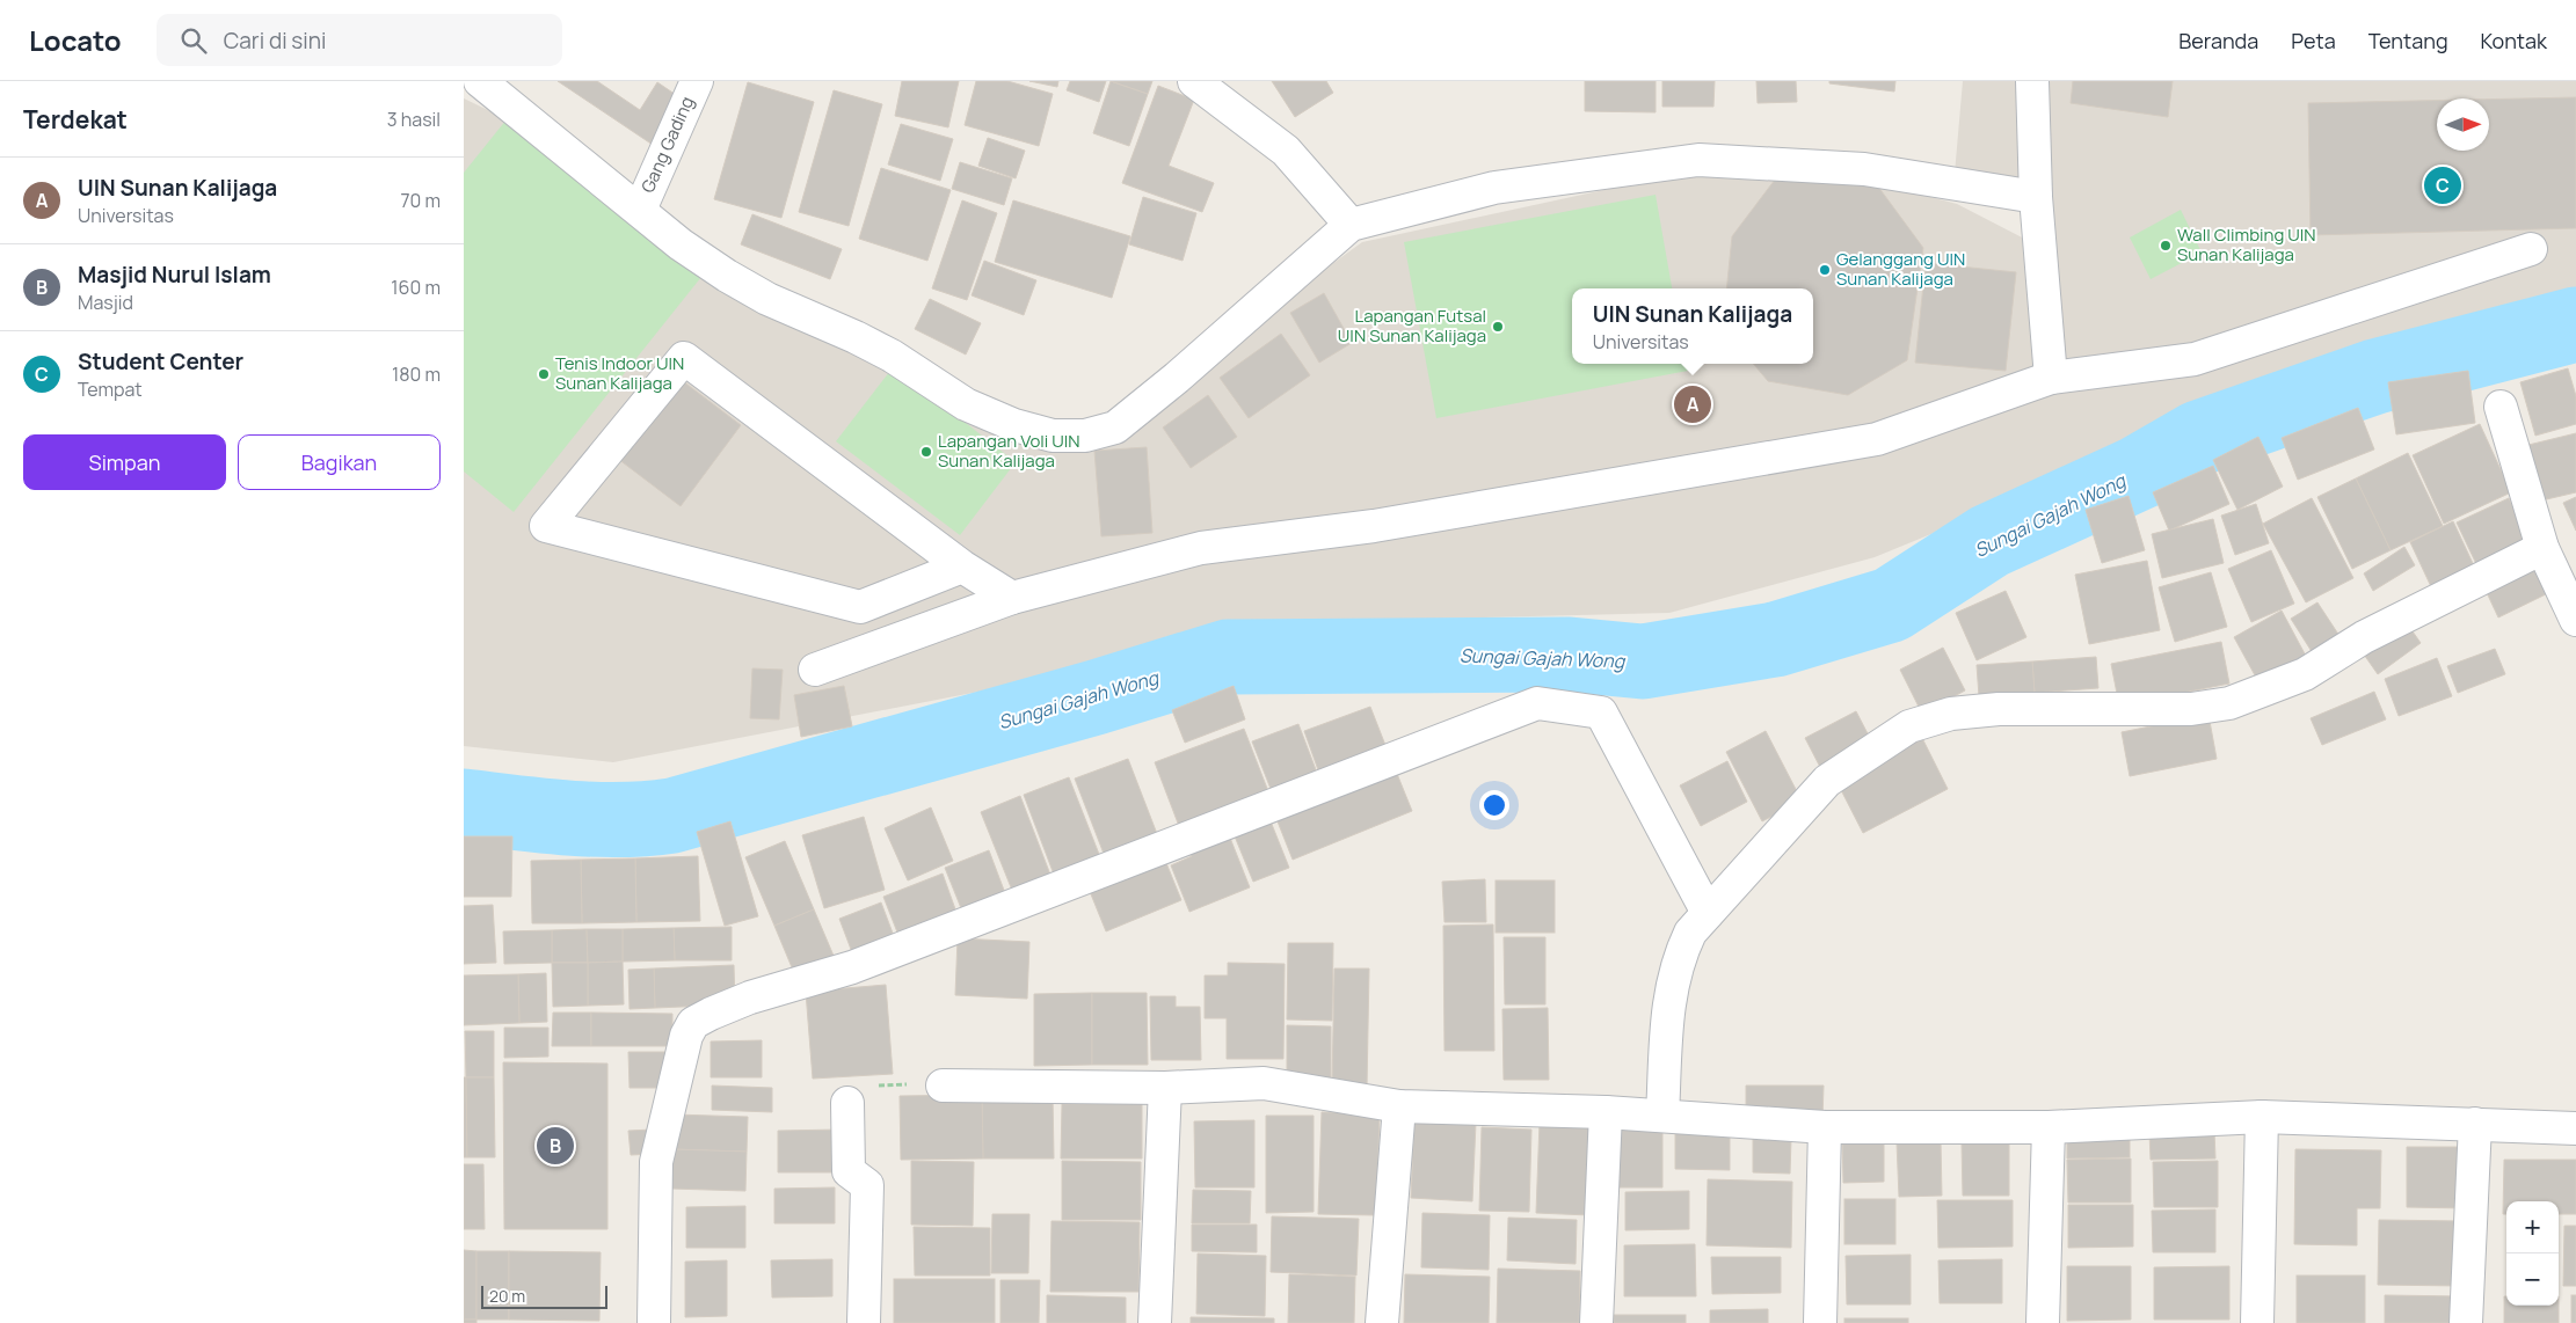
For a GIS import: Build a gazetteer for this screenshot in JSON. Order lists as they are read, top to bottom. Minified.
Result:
{"streets":{"street":["Gang Gading"]},"water":["Sungai Gajah Wong"],"places":["Wall Climbing UIN Sunan Kalijaga","Gelanggang UIN Sunan Kalijaga","Lapangan Futsal UIN Sunan Kalijaga","Tenis Indoor UIN Sunan Kalijaga","Lapangan Voli UIN Sunan Kalijaga"],"scale_bar":"20 m","north":"right","page":{"header":"Locato","search":"Cari di sini","nav":["Beranda","Peta","Tentang","Kontak"],"heading":["Terdekat","3 hasil"],"list":[{"mark":"A","name":"UIN Sunan Kalijaga","note":"Universitas","value":"70 m"},{"mark":"B","name":"Masjid Nurul Islam","note":"Masjid","value":"160 m"},{"mark":"C","name":"Student Center","note":"Tempat","value":"180 m"}],"pins":["C","A","B"],"popup":["UIN Sunan Kalijaga","Universitas"],"buttons":["Simpan","Bagikan"],"map_buttons":["+","−"],"scale":"20 m"}}
